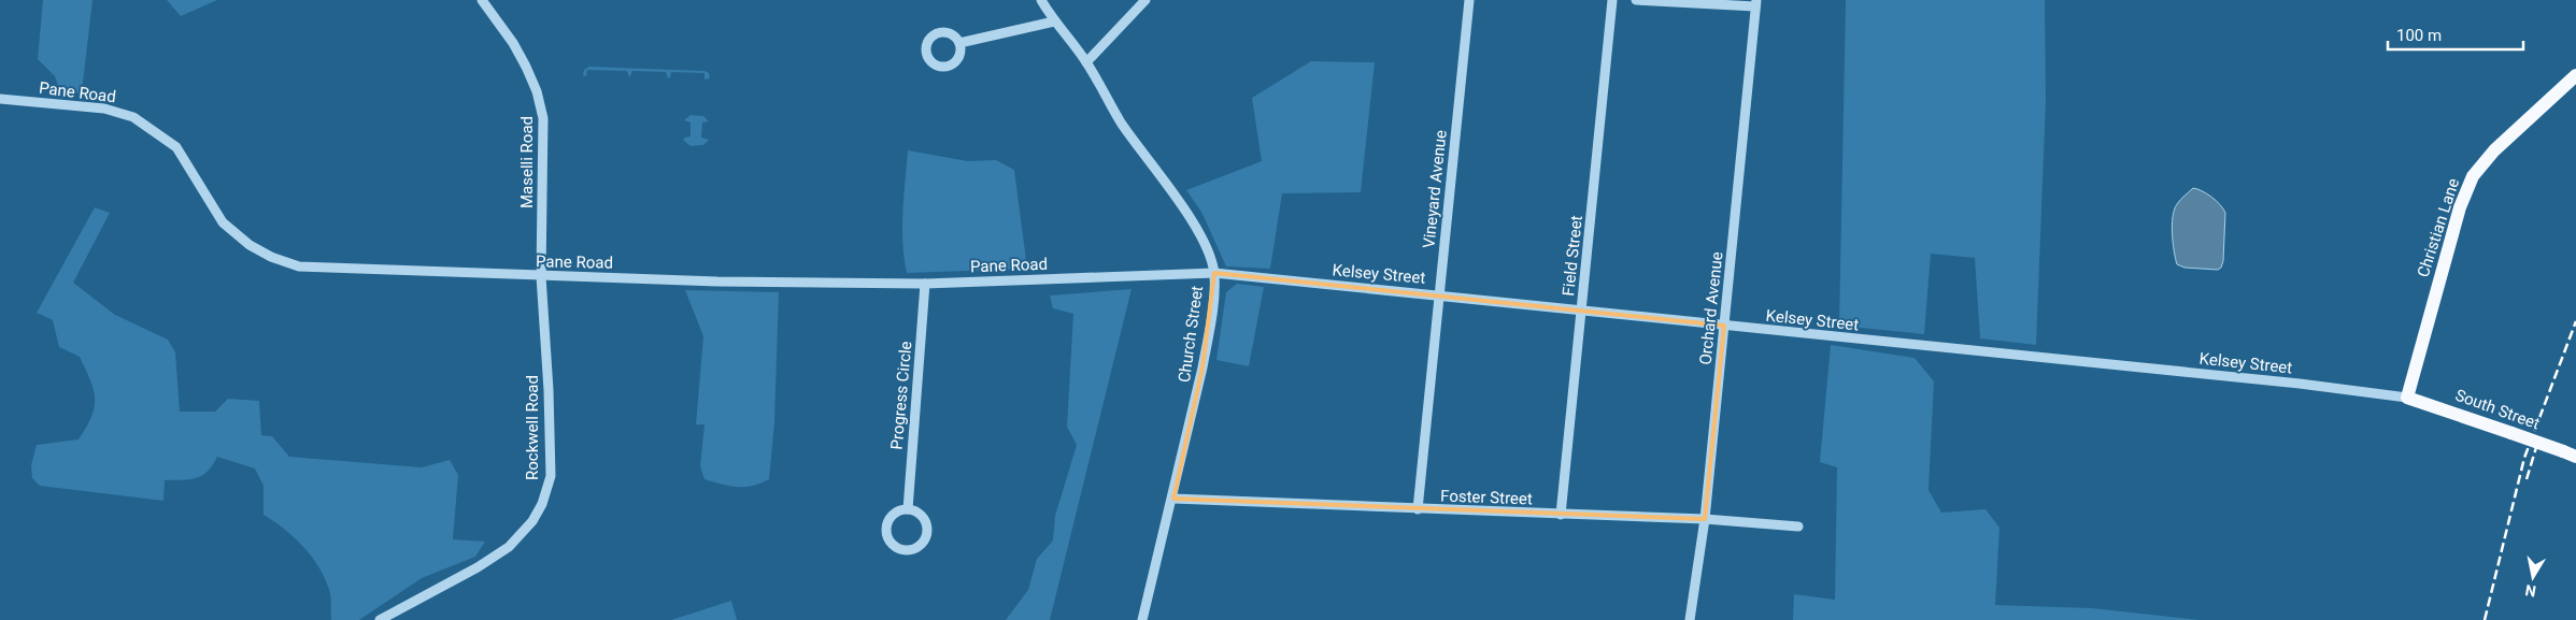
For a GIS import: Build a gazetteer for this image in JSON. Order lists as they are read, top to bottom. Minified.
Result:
{"streets":{"main road":["Christian Lane","South Street"],"street":["Pane Road","Maselli Road","Vineyard Avenue","Field Street","Kelsey Street","Orchard Avenue","Church Street","Progress Circle","Rockwell Road","Foster Street"]},"crossings":[["Pane Road","Maselli Road"],["Pane Road","Kelsey Street"],["Pane Road","Church Street"],["Pane Road","Progress Circle"],["Pane Road","Rockwell Road"],["Maselli Road","Rockwell Road"],["Vineyard Avenue","Kelsey Street"],["Vineyard Avenue","Foster Street"],["Christian Lane","Kelsey Street"],["Christian Lane","South Street"],["Field Street","Kelsey Street"],["Field Street","Foster Street"],["Kelsey Street","Orchard Avenue"],["Kelsey Street","Church Street"],["Kelsey Street","South Street"],["Orchard Avenue","Foster Street"],["Church Street","Foster Street"]],"scale_bar":"100 m","north":"bottom"}
